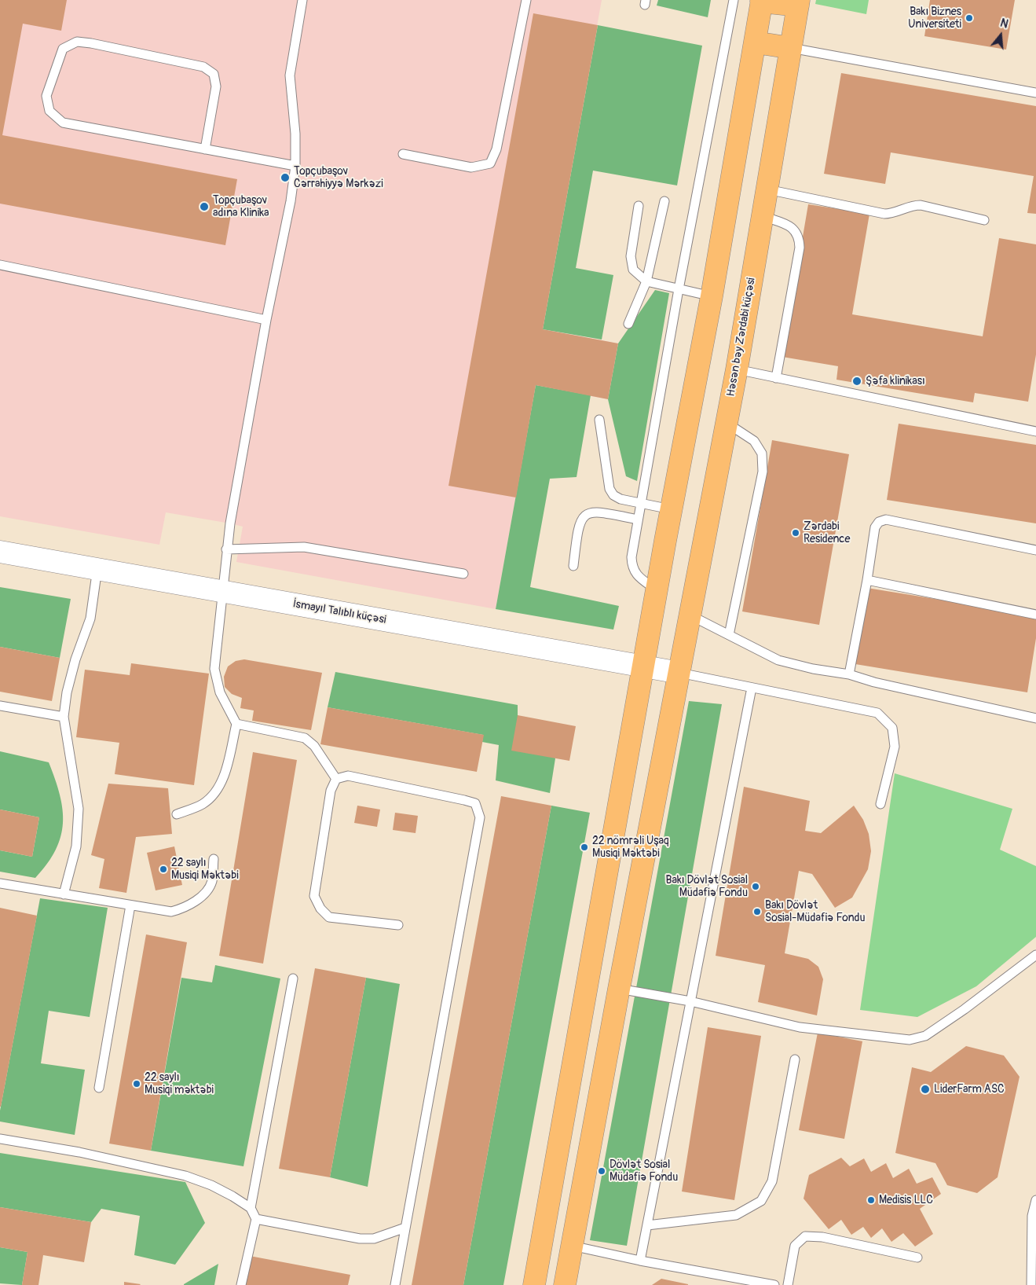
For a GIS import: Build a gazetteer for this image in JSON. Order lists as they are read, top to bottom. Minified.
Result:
{"streets":{"main road":["Həsən bəy Zərdabi küçəsi"],"street":["İsmayıl Talıblı küçəsi"]},"crossings":[["Həsən bəy Zərdabi küçəsi","İsmayıl Talıblı küçəsi"]],"places":["Bakı Biznes Universiteti","Topçubaşov Cərrahiyyə Mərkəzi","Topçubaşov adına Klinika","Şəfa klinikası","Zərdabi Residence","22 nömrəli Uşaq Musiqi Məktəbi","22 saylı Musiqi Məktəbi","Bakı Dövlət Sosial Müdafiə Fondu","Bakı Dövlət Sosial-Müdafiə Fondu","22 saylı Musiqi məktəbi","LiderFarm ASC","Dövlət Sosial Müdafiə Fondu","Medisis LLC"],"north":"top"}
